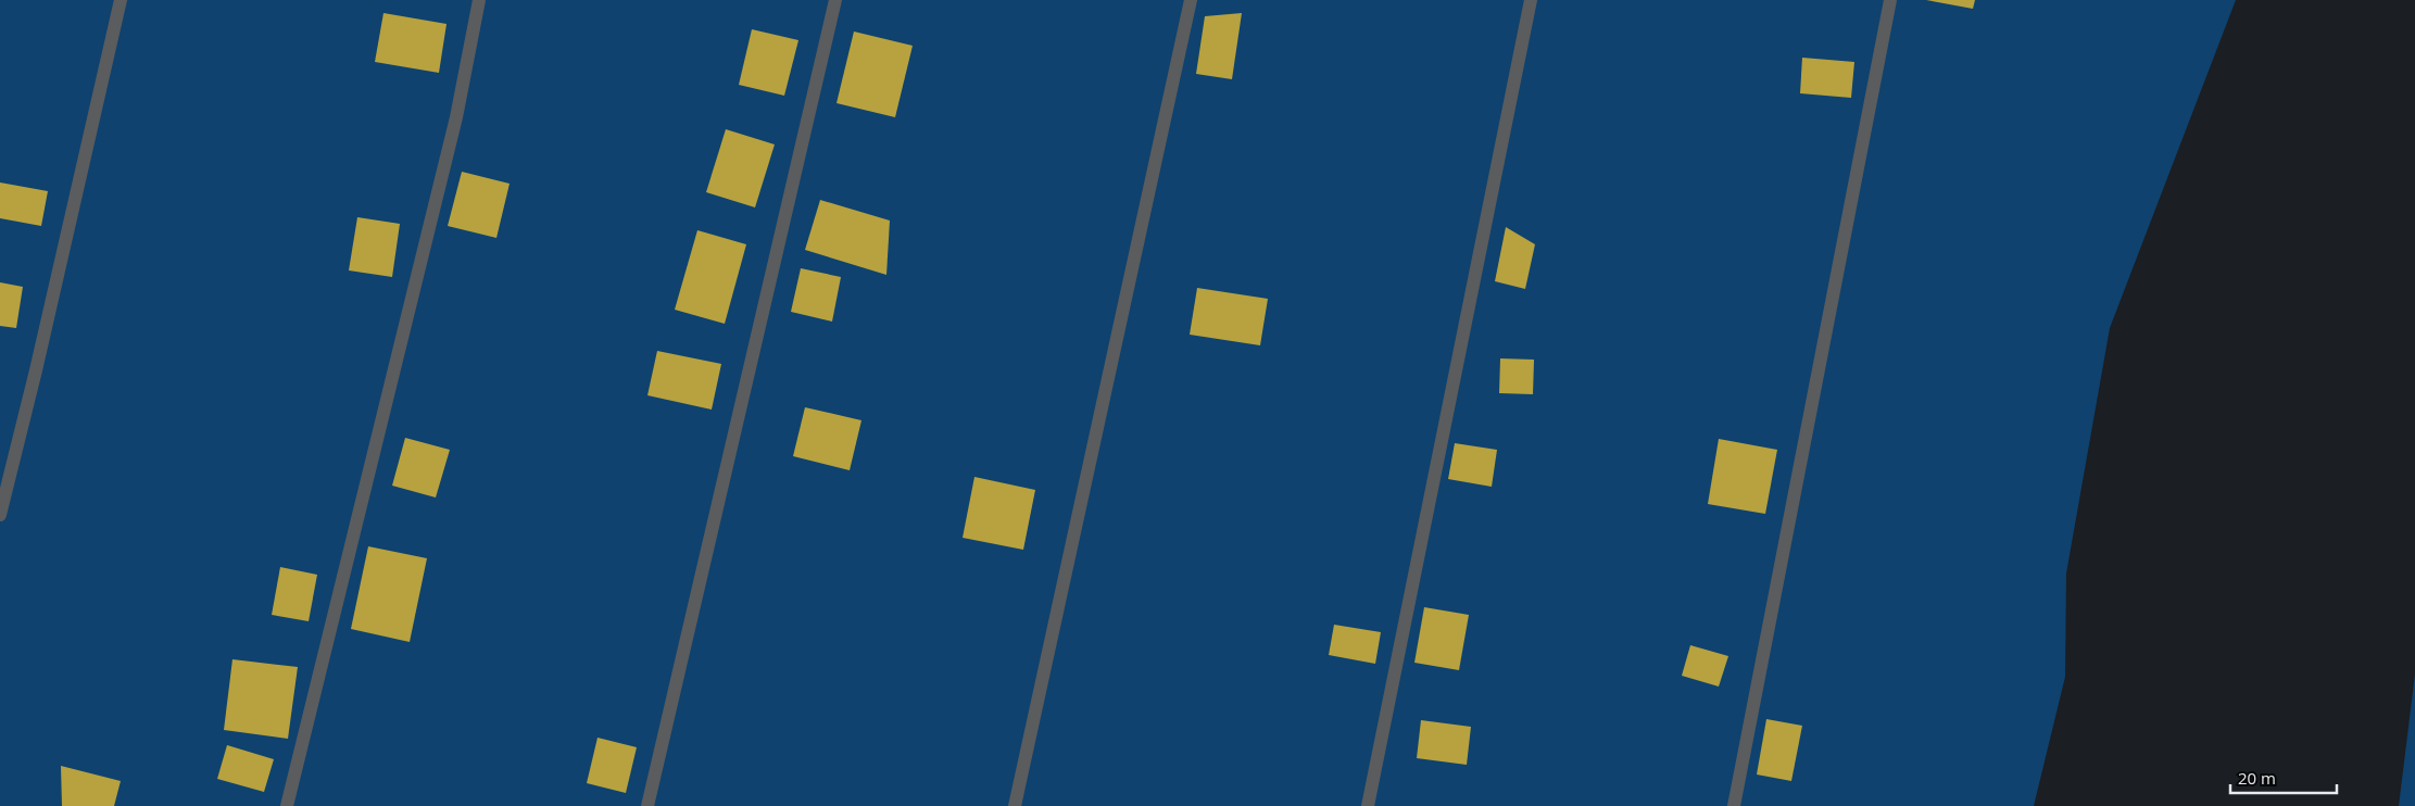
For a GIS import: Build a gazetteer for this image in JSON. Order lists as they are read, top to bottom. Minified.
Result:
{"scale_bar":"20 m"}
